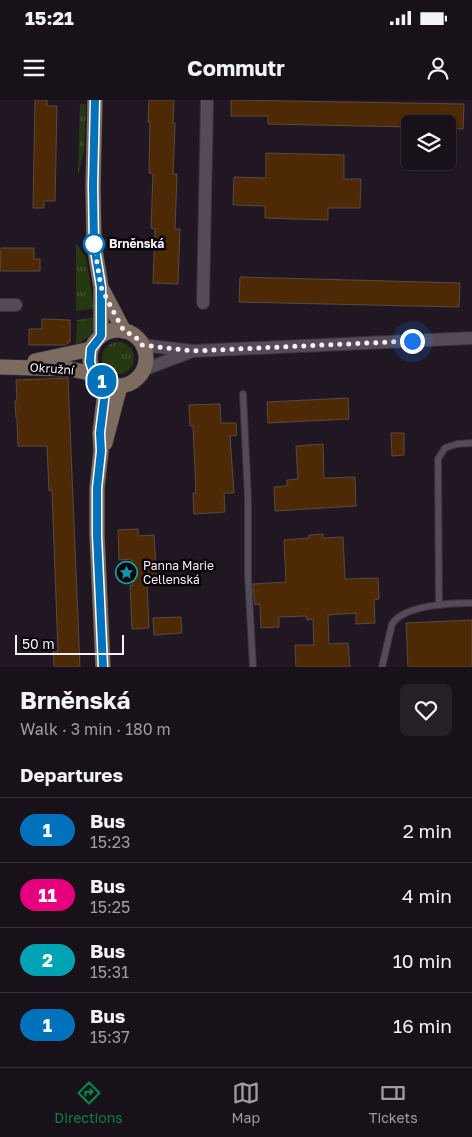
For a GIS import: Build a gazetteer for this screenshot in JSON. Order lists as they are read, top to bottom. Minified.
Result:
{"streets":{"main road":["Okružní"]},"places":{"other":["Brněnská"],"place":["Panna Marie Cellenská"]},"lines":["bus line 1"],"scale_bar":"50 m","page":{"status":"15:21","header":"Commutr","on_map":"1","scale":"50 m","heading":[["Brněnská","Walk · 3 min · 180 m"],"Departures"],"list":[{"mark":"1","name":"Bus","note":"15:23","value":"2 min"},{"mark":"11","name":"Bus","note":"15:25","value":"4 min"},{"mark":"2","name":"Bus","note":"15:31","value":"10 min"},{"mark":"1","name":"Bus","note":"15:37","value":"16 min"}],"tabs":["Directions","Map","Tickets"]}}
